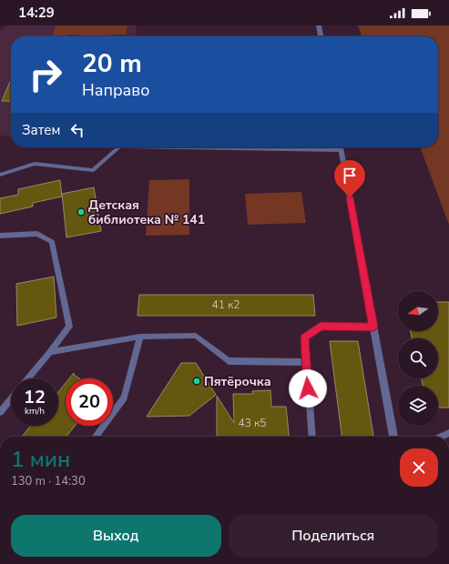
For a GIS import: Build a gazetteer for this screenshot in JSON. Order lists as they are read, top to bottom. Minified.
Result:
{"places":["Детская библиотека № 141","Пятёрочка"],"house_numbers":["41 к2","43 к5"],"north":"left","page":{"status":"14:29","turn":["20 m","Направо"],"then":"Затем","speed":"12 km/h","limit":"20","heading":["1 мин","130 m · 14:30"],"buttons":["Выход","Поделиться"]}}
